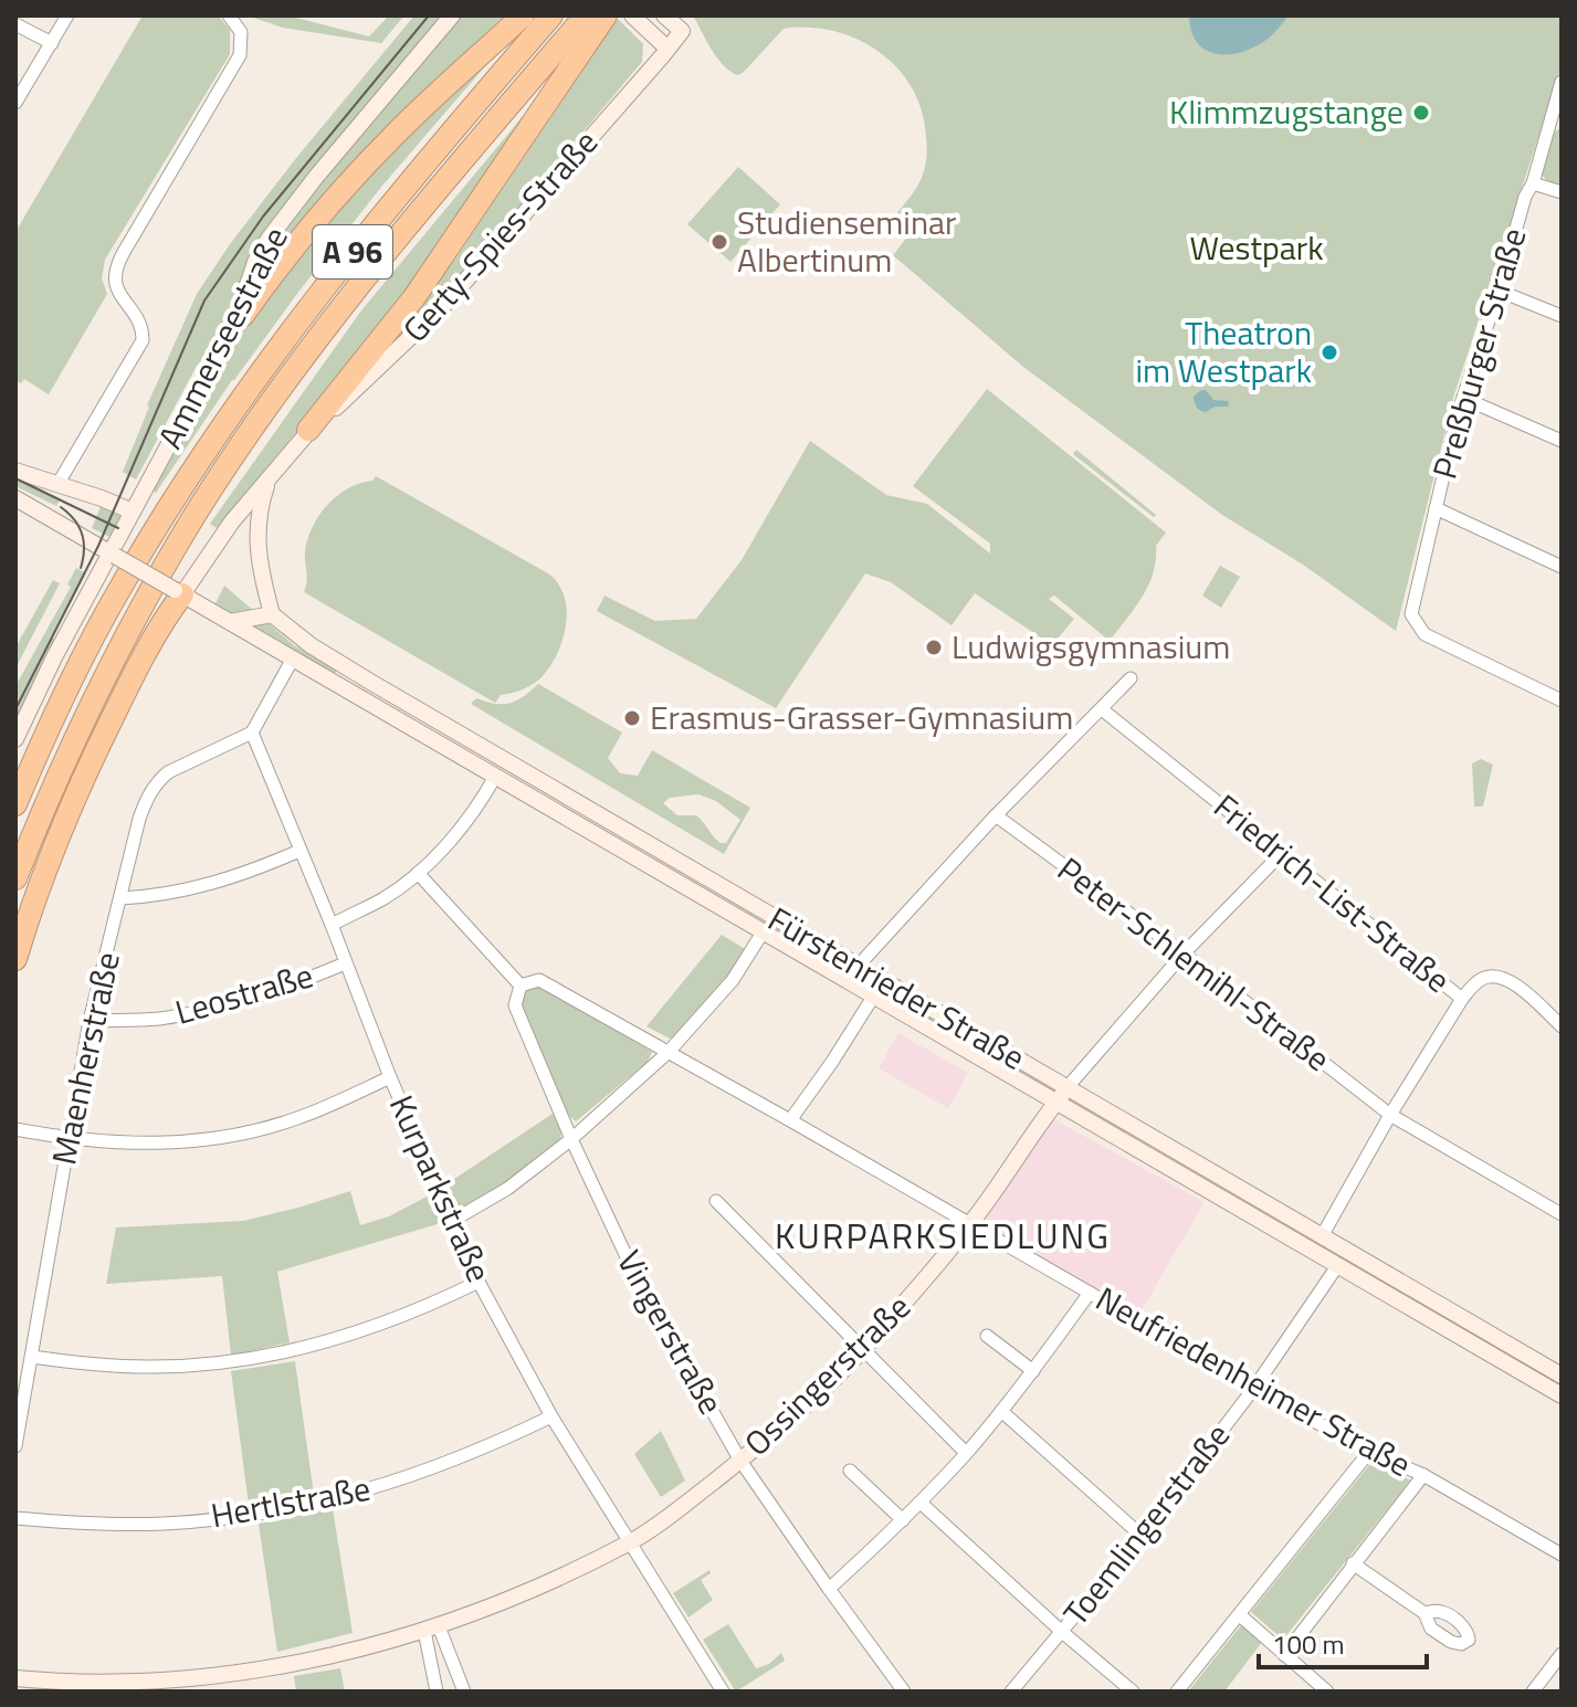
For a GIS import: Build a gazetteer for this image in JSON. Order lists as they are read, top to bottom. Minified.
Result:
{"streets":{"highway":["A 96"],"main road":["Gerty-Spies-Straße","Ammerseestraße","Fürstenrieder Straße","Ossingerstraße"],"street":["Preßburger Straße","Friedrich-List-Straße","Peter-Schlemihl-Straße","Leostraße","Maenherstraße","Kurparkstraße","Vingerstraße","Neufriedenheimer Straße","Hertlstraße","Toemlingerstraße"]},"crossings":[["Ammerseestraße","Fürstenrieder Straße"],["Fürstenrieder Straße","Leostraße"],["Fürstenrieder Straße","Ossingerstraße"],["Fürstenrieder Straße","Toemlingerstraße"],["Leostraße","Maenherstraße"],["Leostraße","Kurparkstraße"],["Maenherstraße","Kurparkstraße"],["Kurparkstraße","Ossingerstraße"],["Kurparkstraße","Hertlstraße"],["Vingerstraße","Ossingerstraße"],["Vingerstraße","Neufriedenheimer Straße"],["Ossingerstraße","Neufriedenheimer Straße"],["Neufriedenheimer Straße","Toemlingerstraße"]],"districts":["KURPARKSIEDLUNG"],"parks":["Westpark"],"places":["Klimmzugstange","Studienseminar Albertinum","Theatron im Westpark","Ludwigsgymnasium","Erasmus-Grasser-Gymnasium"],"scale_bar":"100 m"}
